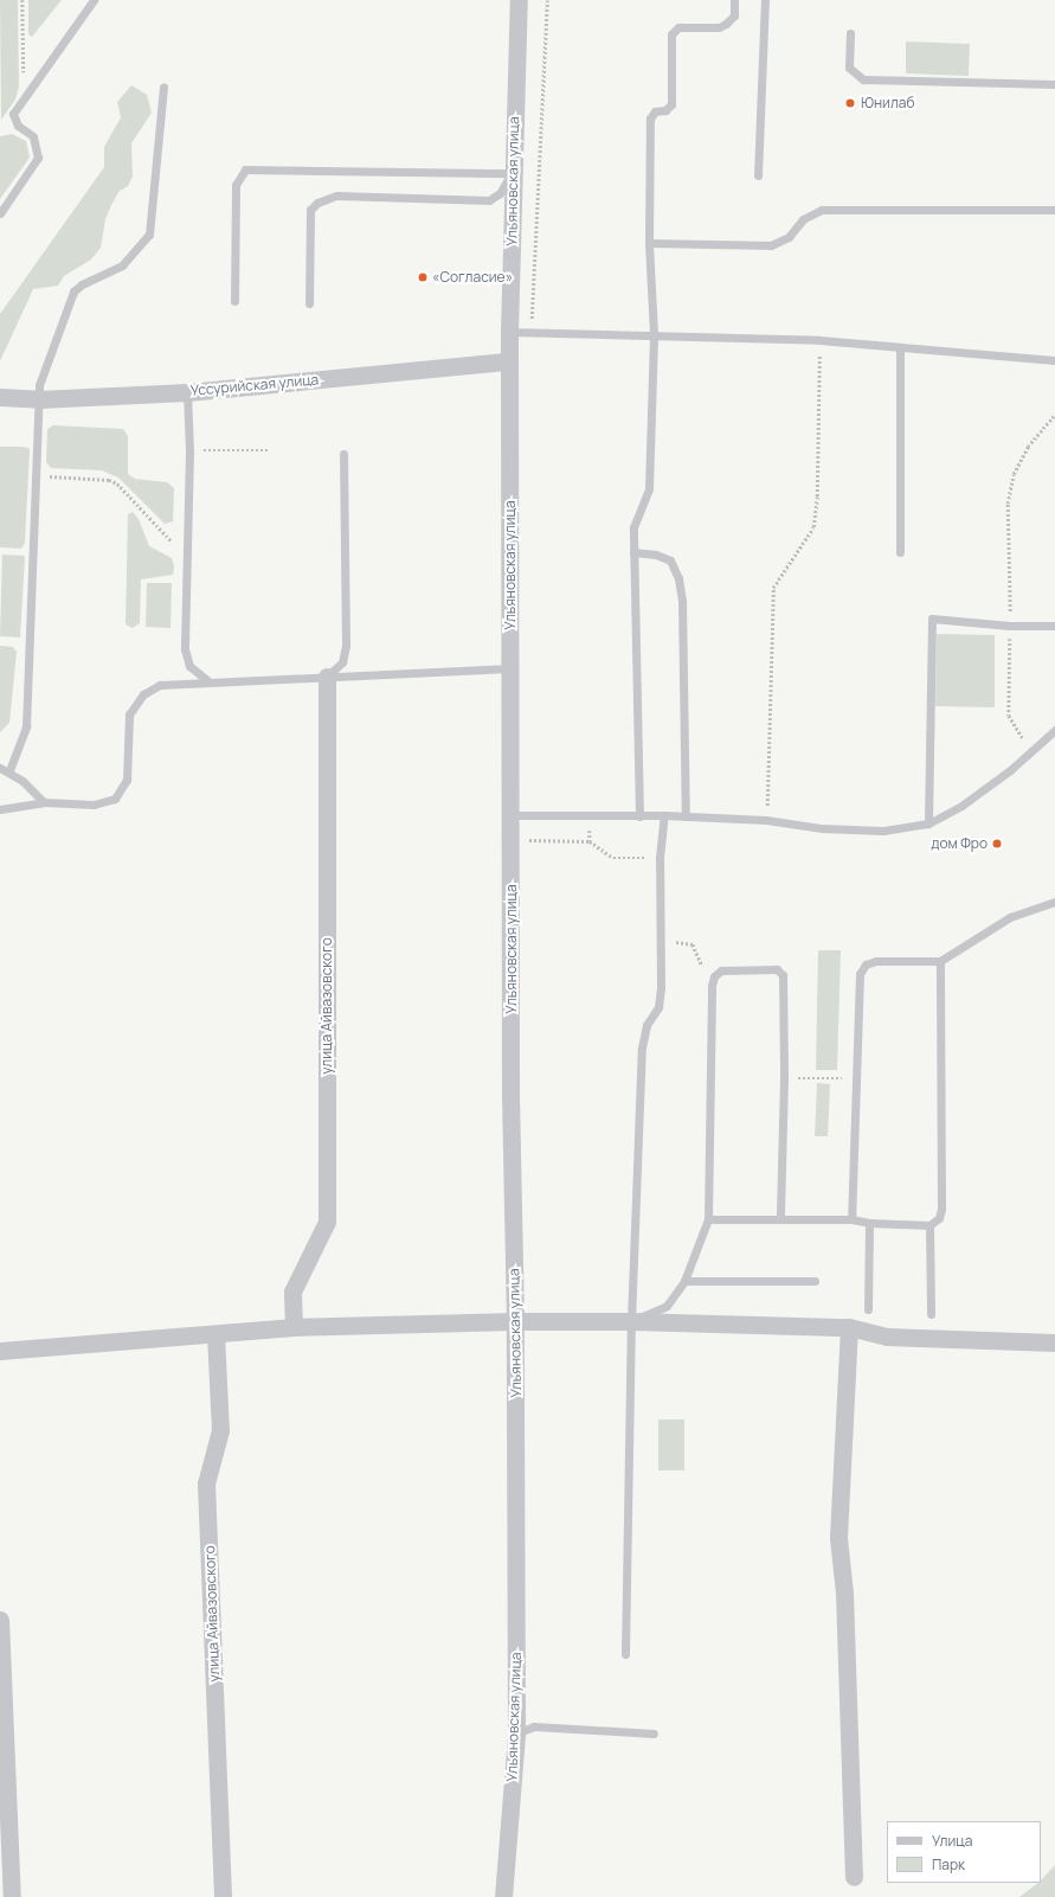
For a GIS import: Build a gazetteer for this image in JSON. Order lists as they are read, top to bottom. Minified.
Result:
{"streets":{"street":["Ульяновская улица","Уссурийская улица","улица Айвазовского"]},"crossings":[["Ульяновская улица","Уссурийская улица"]],"places":["Юнилаб","«Согласие»","дом Фро"],"legend":["Улица","Парк"]}
